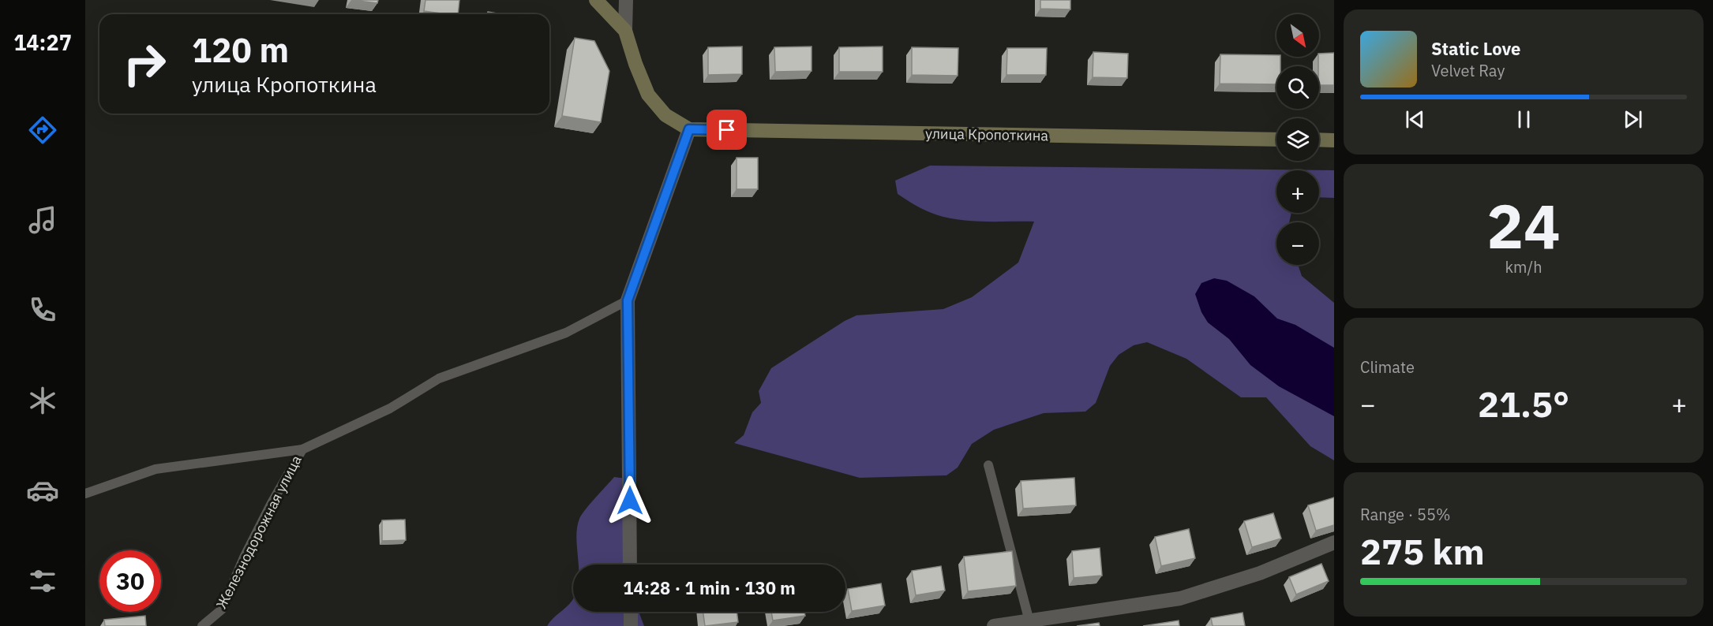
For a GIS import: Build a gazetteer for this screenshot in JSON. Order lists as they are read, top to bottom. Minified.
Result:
{"streets":{"main road":["улица Кропоткина"],"lane":["Железнодорожная улица"]},"north":"bottom right","page":{"tabs":"14:27","map_buttons":["+","−"],"turn":["120 m","улица Кропоткина"],"song":["Static Love","Velvet Ray"],"tile":[["24","km/h"],"Climate",["Range · 55%","275 km"]],"heat":["−","21.5°","+"],"limit":"30","trip":"14:28 · 1 min · 130 m"}}
